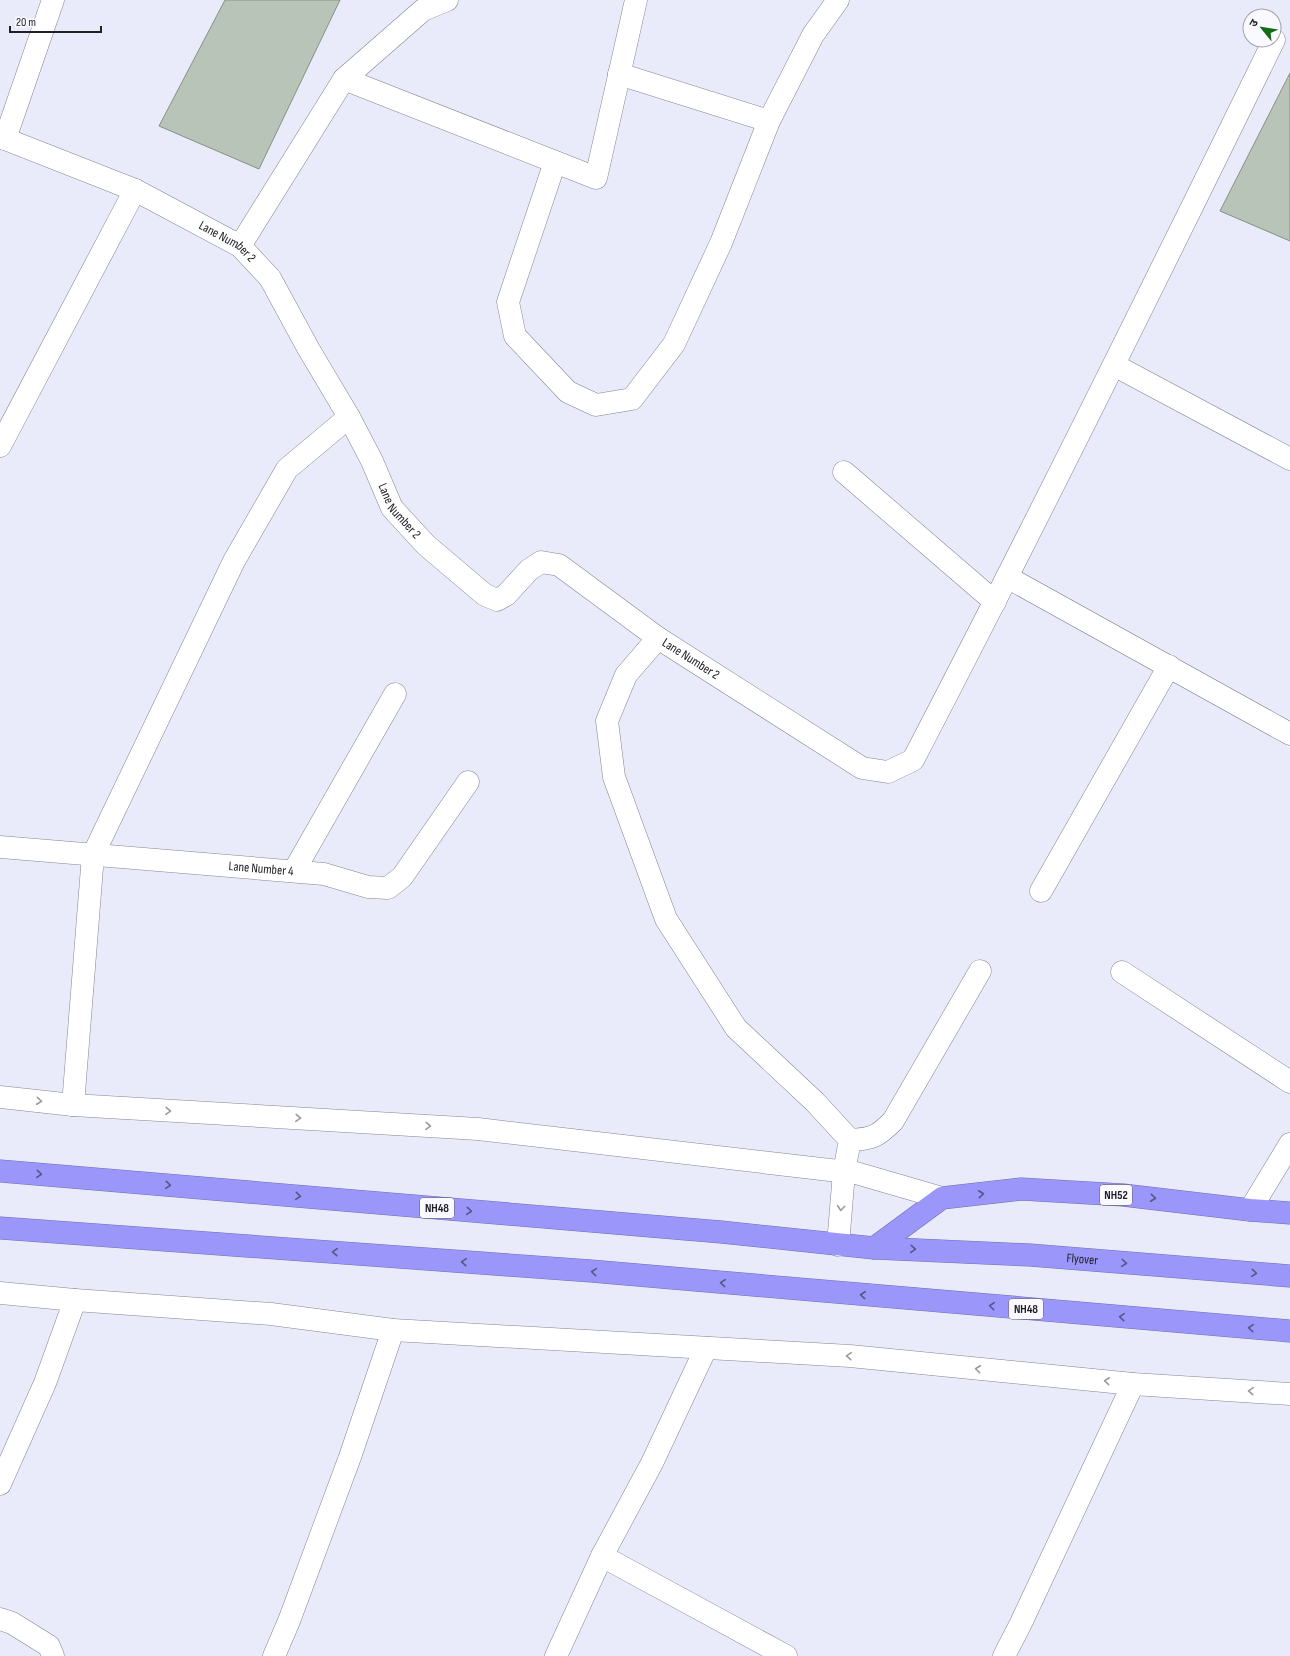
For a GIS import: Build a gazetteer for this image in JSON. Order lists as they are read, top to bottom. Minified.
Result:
{"streets":{"highway":["NH52","NH48","Flyover"],"street":["Lane Number 2","Lane Number 4"]},"crossings":[["NH48","Flyover"]],"scale_bar":"20 m","north":"top left"}
